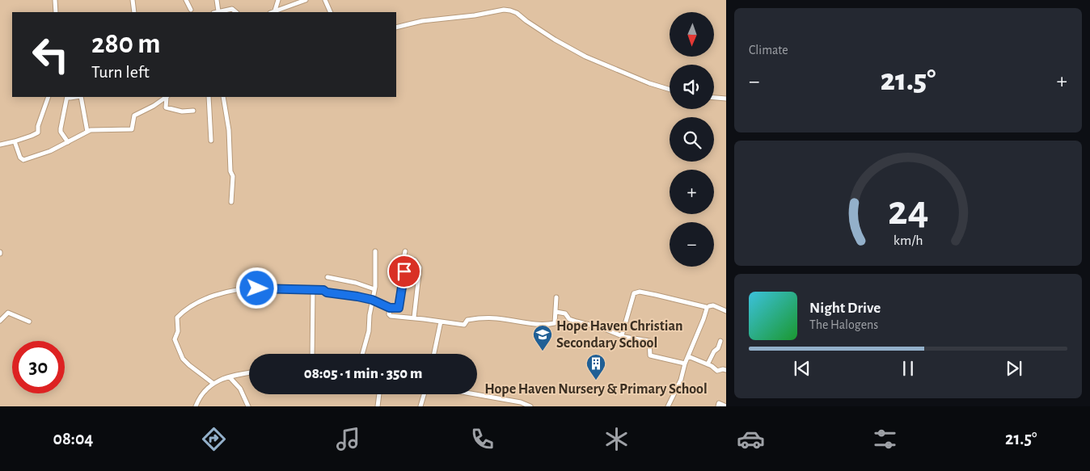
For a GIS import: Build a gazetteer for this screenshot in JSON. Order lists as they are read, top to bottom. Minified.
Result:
{"places":{"school or university":["Hope Haven Christian Secondary School"],"building":["Hope Haven Nursery & Primary School"]},"north":"bottom","page":{"tile":"Climate","map_buttons":["+","−"],"turn":["280 m","Turn left"],"heat":["−","21.5°","+"],"song":["Night Drive","The Halogens"],"limit":"30","trip":"08:05 · 1 min · 350 m","tabs":["08:04","21.5°"],"gauge":["24","km/h"]}}
